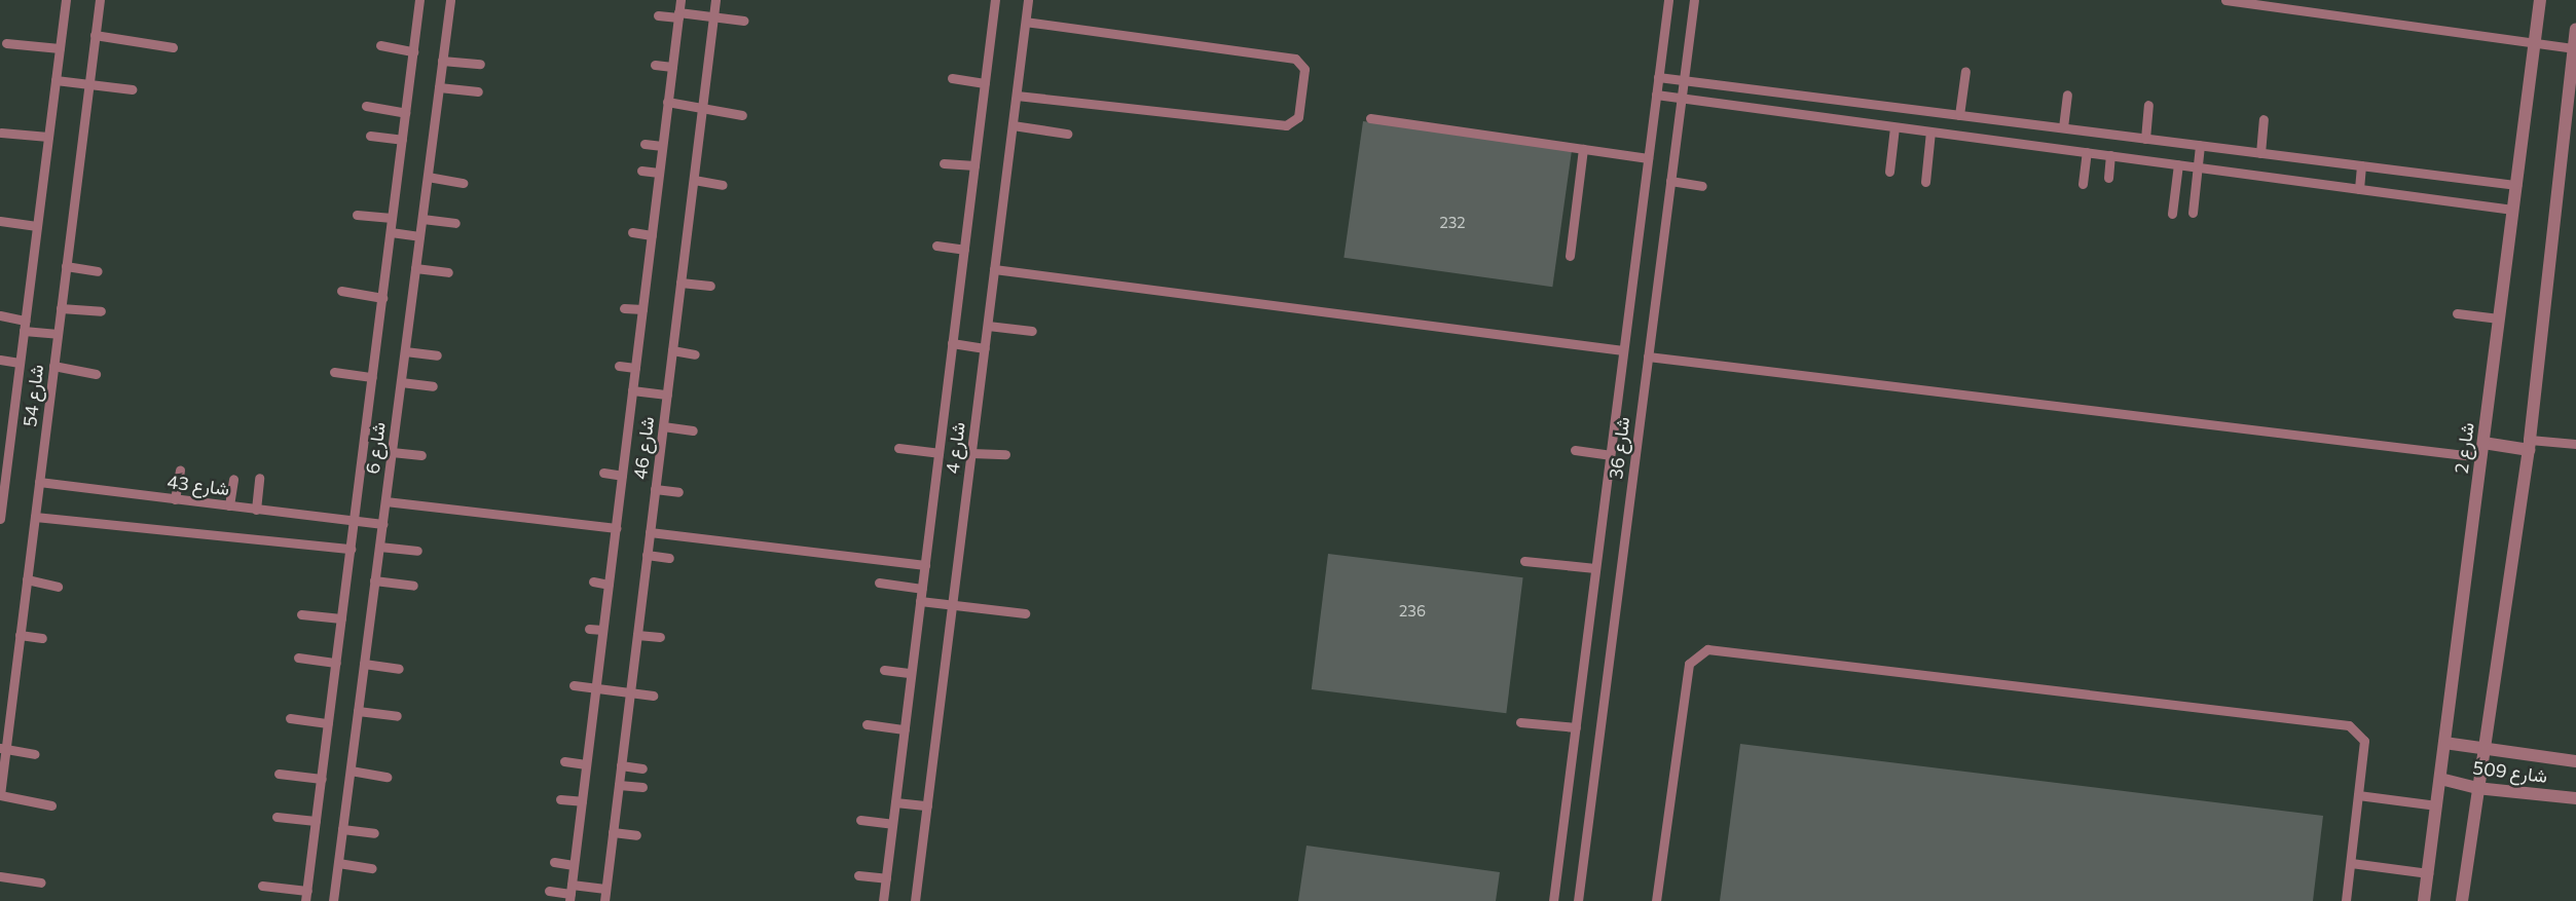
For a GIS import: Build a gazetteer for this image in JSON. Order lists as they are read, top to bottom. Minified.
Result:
{"streets":{"street":["شارع 2","شارع 509"],"lane":["شارع 54","شارع 6","شارع 46","شارع 4","شارع 36","شارع 43"]},"crossings":[["شارع 54","شارع 43"],["شارع 6","شارع 43"],["شارع 2","شارع 509"]],"house_numbers":["232","236"]}
